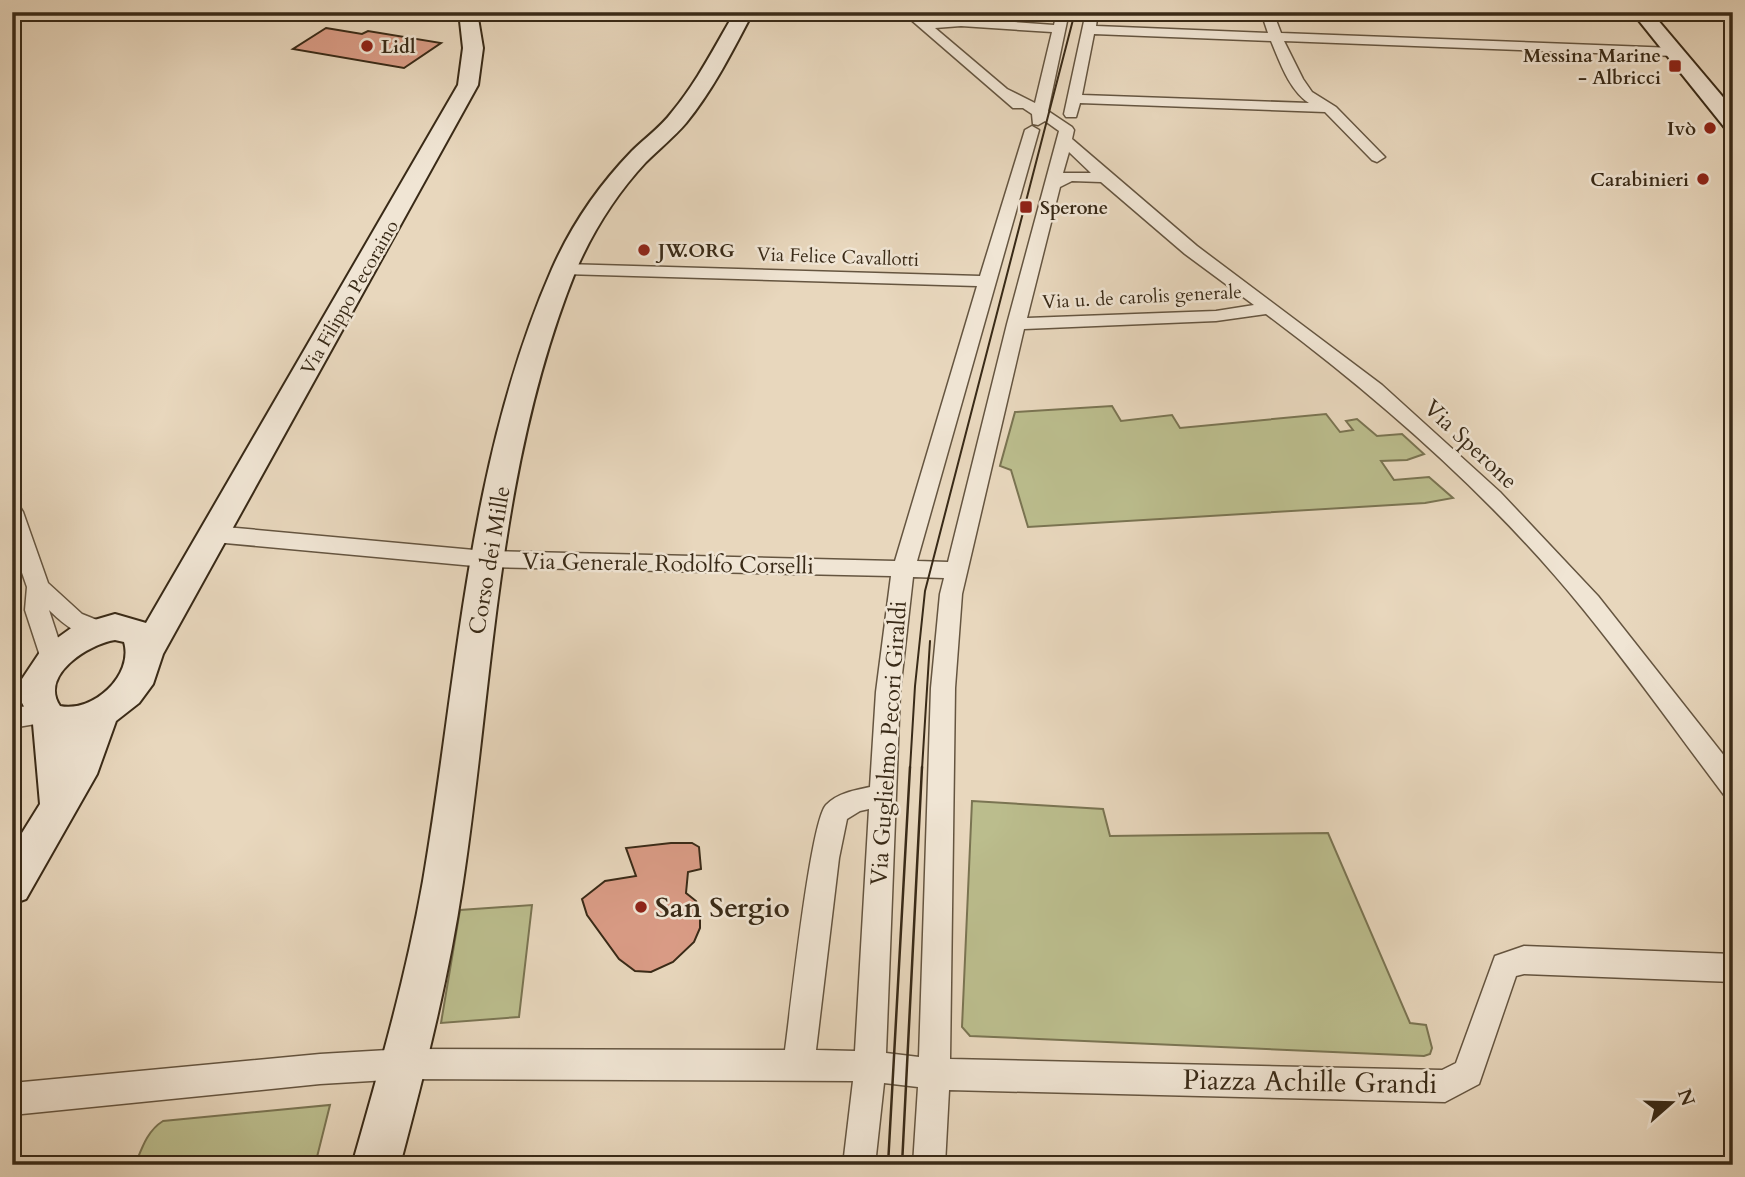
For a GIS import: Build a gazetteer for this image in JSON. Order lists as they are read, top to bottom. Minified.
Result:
{"streets":{"street":["Via Felice Cavallotti","Via u. de carolis generale","Via Filippo Pecoraino","Via Sperone","Corso dei Mille","Via Generale Rodolfo Corselli","Via Guglielmo Pecori Giraldi","Piazza Achille Grandi"]},"crossings":[["Via Felice Cavallotti","Corso dei Mille"],["Via Felice Cavallotti","Via Guglielmo Pecori Giraldi"],["Via u. de carolis generale","Via Sperone"],["Via u. de carolis generale","Via Guglielmo Pecori Giraldi"],["Via Filippo Pecoraino","Via Generale Rodolfo Corselli"],["Via Sperone","Via Guglielmo Pecori Giraldi"],["Corso dei Mille","Via Generale Rodolfo Corselli"],["Via Generale Rodolfo Corselli","Via Guglielmo Pecori Giraldi"],["Via Guglielmo Pecori Giraldi","Piazza Achille Grandi"]],"places":{"other":["Lidl","Ivò","Carabinieri","JW.ORG","San Sergio"],"transit":["Messina Marine - Albricci","Sperone"]},"north":"right"}
